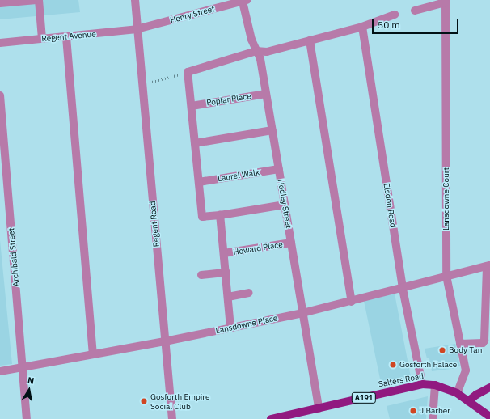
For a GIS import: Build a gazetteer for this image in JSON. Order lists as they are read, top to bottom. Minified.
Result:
{"streets":{"main road":["Salters Road","A191"],"street":["Henry Street","Regent Avenue","Poplar Place","Laurel Walk","Lansdowne Court","Hedley Street","Elsdon Road","Regent Road","Howard Place","Archibald Street","Lansdowne Place"]},"crossings":[["Henry Street","Regent Avenue"],["Henry Street","Hedley Street"],["Henry Street","Regent Road"],["Regent Avenue","Regent Road"],["Poplar Place","Hedley Street"],["Laurel Walk","Hedley Street"],["Lansdowne Court","Lansdowne Place"],["Lansdowne Court","Salters Road"],["Hedley Street","Howard Place"],["Hedley Street","Lansdowne Place"],["Hedley Street","Salters Road"],["Elsdon Road","Lansdowne Place"],["Elsdon Road","Salters Road"],["Regent Road","Lansdowne Place"],["Archibald Street","Lansdowne Place"]],"places":["Body Tan","Gosforth Palace","Gosforth Empire Social Club","J Barber"],"scale_bar":"50 m","north":"top"}
